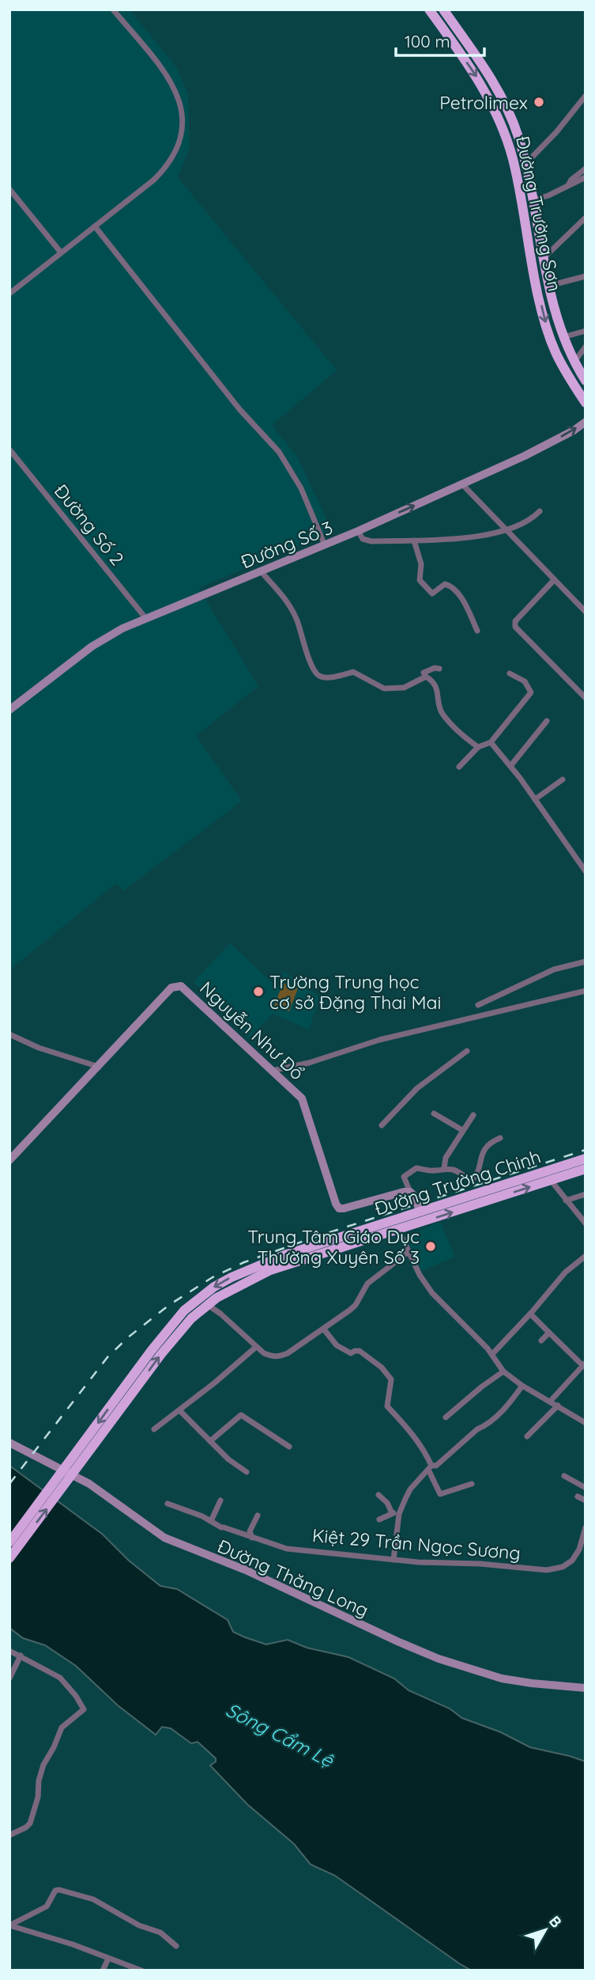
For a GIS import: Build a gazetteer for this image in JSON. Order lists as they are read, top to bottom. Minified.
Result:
{"streets":{"highway":["Đường Trường Sơn","Đường Trường Chinh"],"street":["Đường Số 2","Đường Số 3","Nguyễn Như Đổ","Kiệt 29 Trần Ngọc Sương","Đường Thăng Long"]},"crossings":[["Đường Số 2","Đường Số 3"]],"water":["Sông Cẩm Lệ"],"places":["Petrolimex","Trường Trung học cơ sở Đặng Thai Mai","Trung Tâm Giáo Dục Thường Xuyên Số 3"],"scale_bar":"100 m","north":"top right"}
